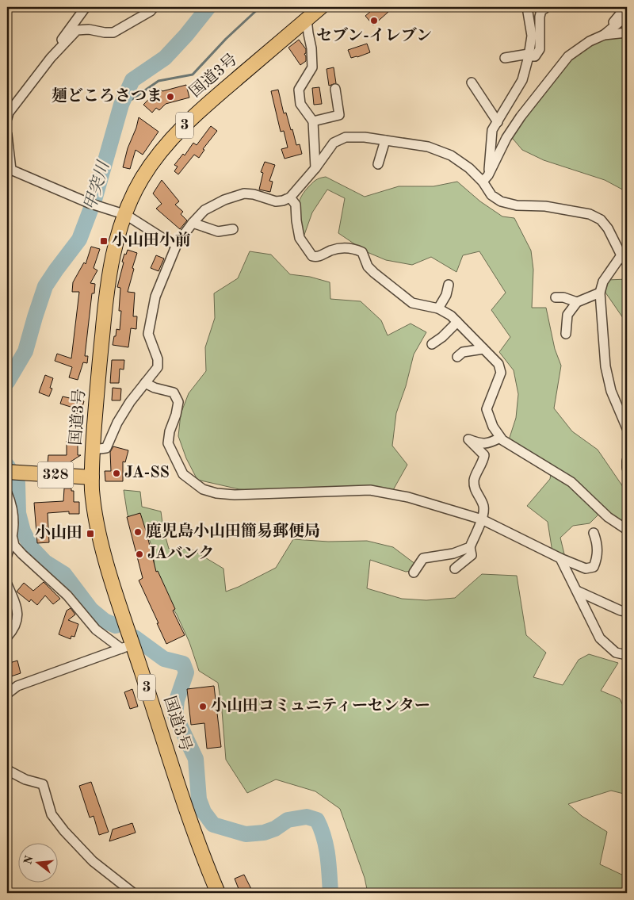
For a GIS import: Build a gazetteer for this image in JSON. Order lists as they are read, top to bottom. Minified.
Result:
{"streets":{"highway":["国道3号","3","328"]},"crossings":[["国道3号","328"]],"water":["甲突川"],"places":{"other":["セブン-イレブン","麺どころさつま","JA-SS","鹿児島小山田簡易郵便局","JAバンク","小山田コミュニティーセンター"],"transit":["小山田小前","小山田"]},"north":"left"}
